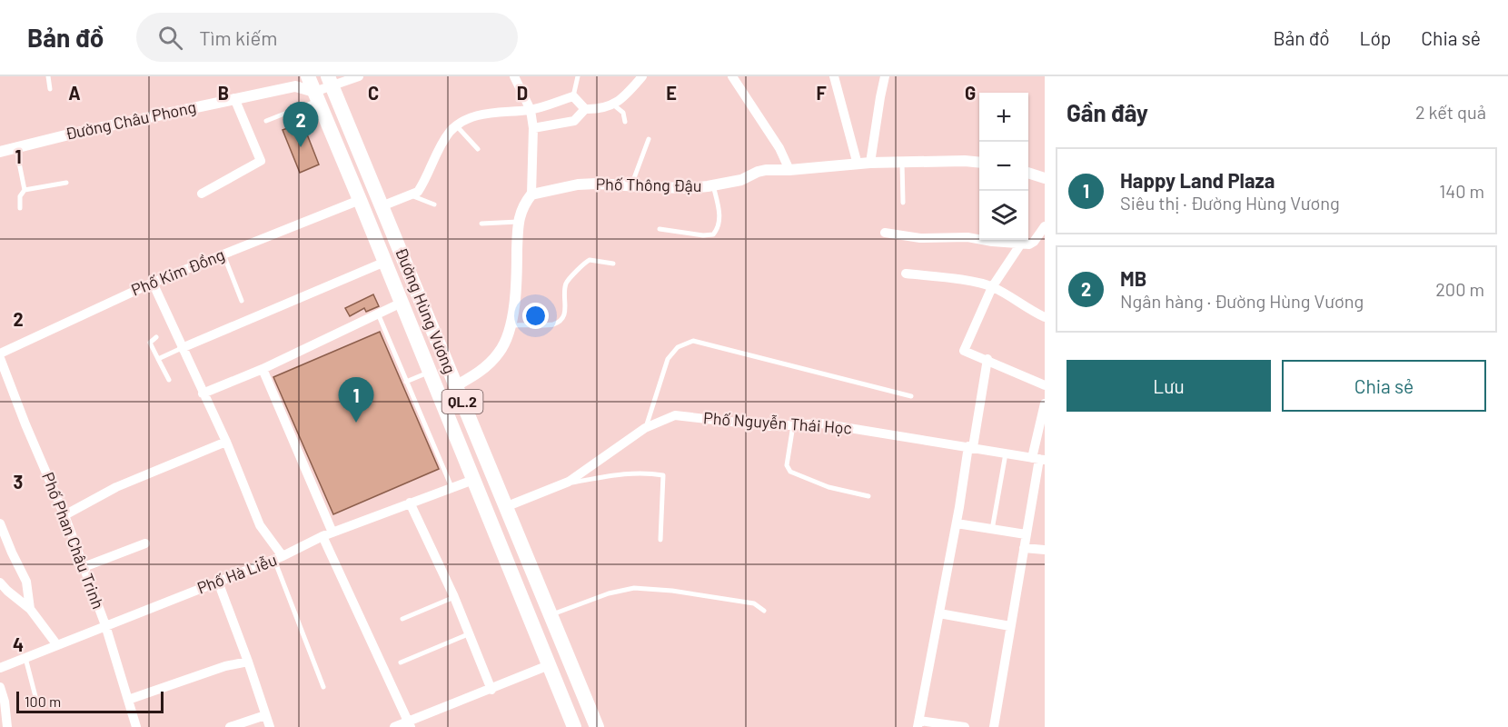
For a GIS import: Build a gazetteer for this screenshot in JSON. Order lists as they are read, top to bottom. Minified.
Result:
{"streets":{"main road":["Đường Hùng Vương","QL.2"],"street":["Đường Châu Phong","Phố Thông Đậu","Phố Kim Đồng","Phố Nguyễn Thái Học","Phố Phan Châu Trinh","Phố Hà Liễu"]},"crossings":[["Đường Châu Phong","Đường Hùng Vương"],["Phố Kim Đồng","Đường Hùng Vương"],["Đường Hùng Vương","Phố Nguyễn Thái Học"],["Đường Hùng Vương","Phố Hà Liễu"],["Phố Phan Châu Trinh","Phố Hà Liễu"]],"scale_bar":"100 m","page":{"header":"Bản đồ","search":"Tìm kiếm","nav":["Bản đồ","Lớp","Chia sẻ"],"heading":["Gần đây","2 kết quả"],"map_buttons":["+","−"],"pins":["2","1"],"list":[{"mark":"1","name":"Happy Land Plaza","note":"Siêu thị · Đường Hùng Vương","value":"140 m"},{"mark":"2","name":"MB","note":"Ngân hàng · Đường Hùng Vương","value":"200 m"}],"buttons":["Lưu","Chia sẻ"],"scale":"100 m"},"grid":{"columns":["A","B","C","D","E","F","G"],"rows":["1","2","3","4"]}}
